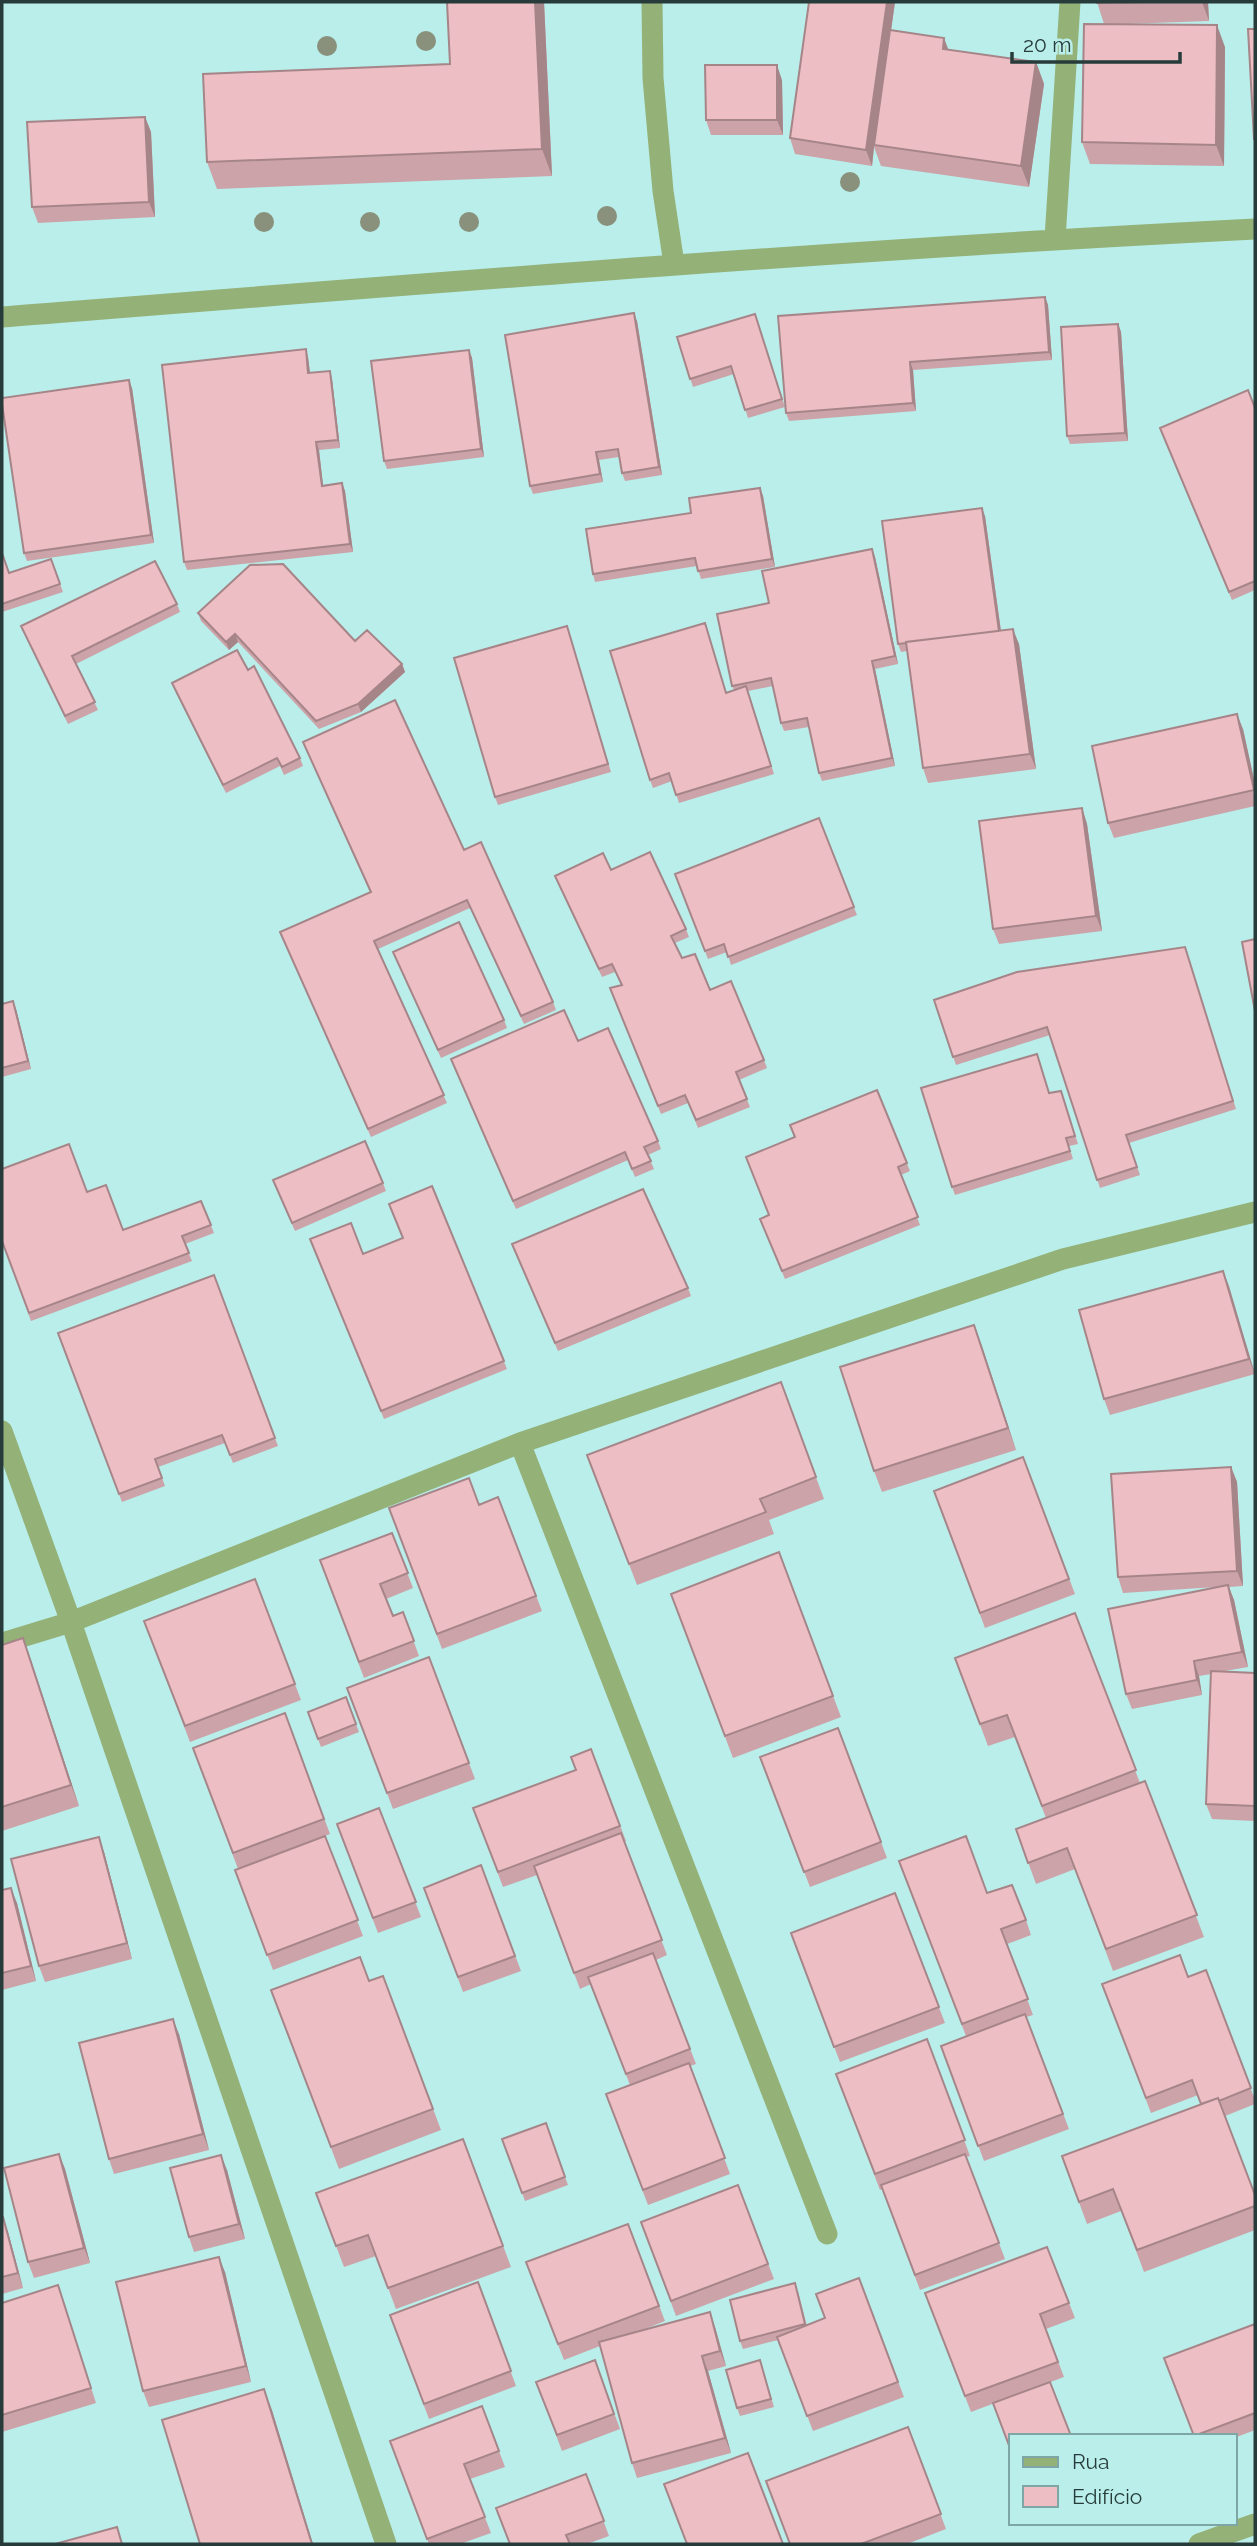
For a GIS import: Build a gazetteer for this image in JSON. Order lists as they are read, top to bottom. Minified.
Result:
{"legend":["Rua","Edifício"],"scale_bar":"20 m"}
